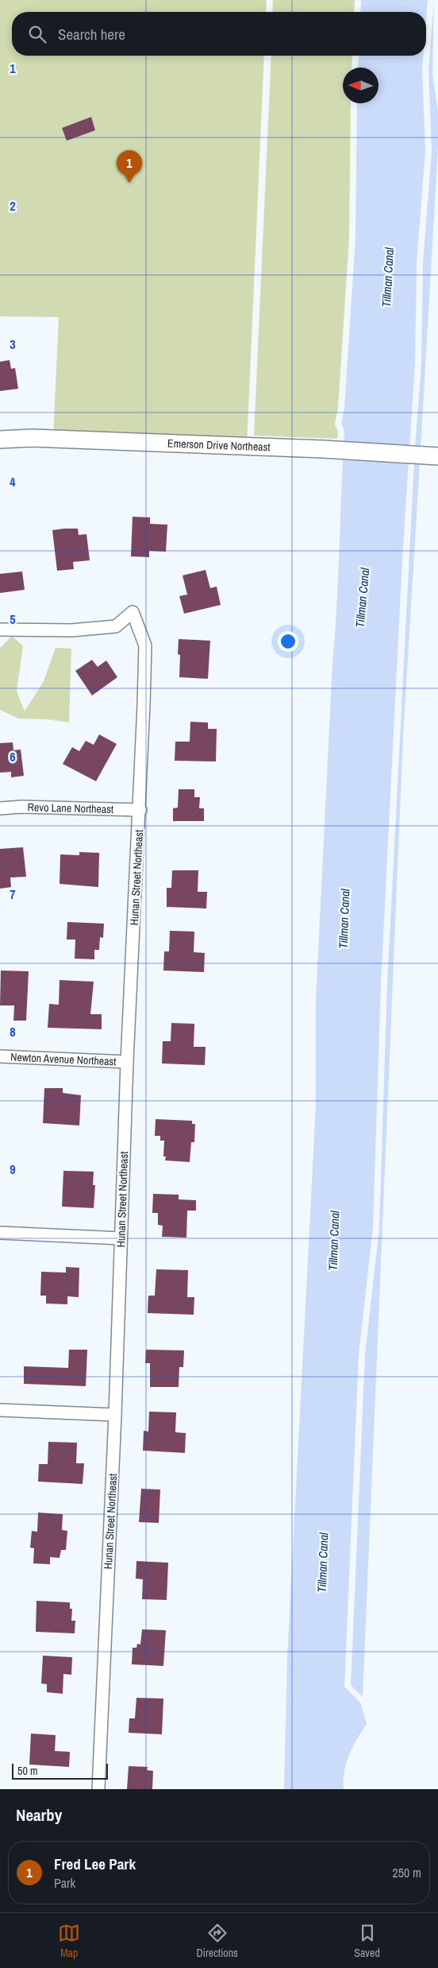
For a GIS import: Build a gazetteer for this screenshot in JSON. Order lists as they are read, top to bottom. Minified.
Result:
{"streets":{"street":["Emerson Drive Northeast","Revo Lane Northeast","Hunan Street Northeast","Newton Avenue Northeast"]},"crossings":[["Revo Lane Northeast","Hunan Street Northeast"],["Hunan Street Northeast","Newton Avenue Northeast"]],"water":["Tillman Canal"],"scale_bar":"50 m","north":"left","page":{"search":"Search here","pins":"1","scale":"50 m","heading":"Nearby","list":[{"mark":"1","name":"Fred Lee Park","note":"Park","value":"250 m"}],"nav":["Map","Directions","Saved"]},"grid":{"rows":["1","2","3","4","5","6","7","8","9"]}}
